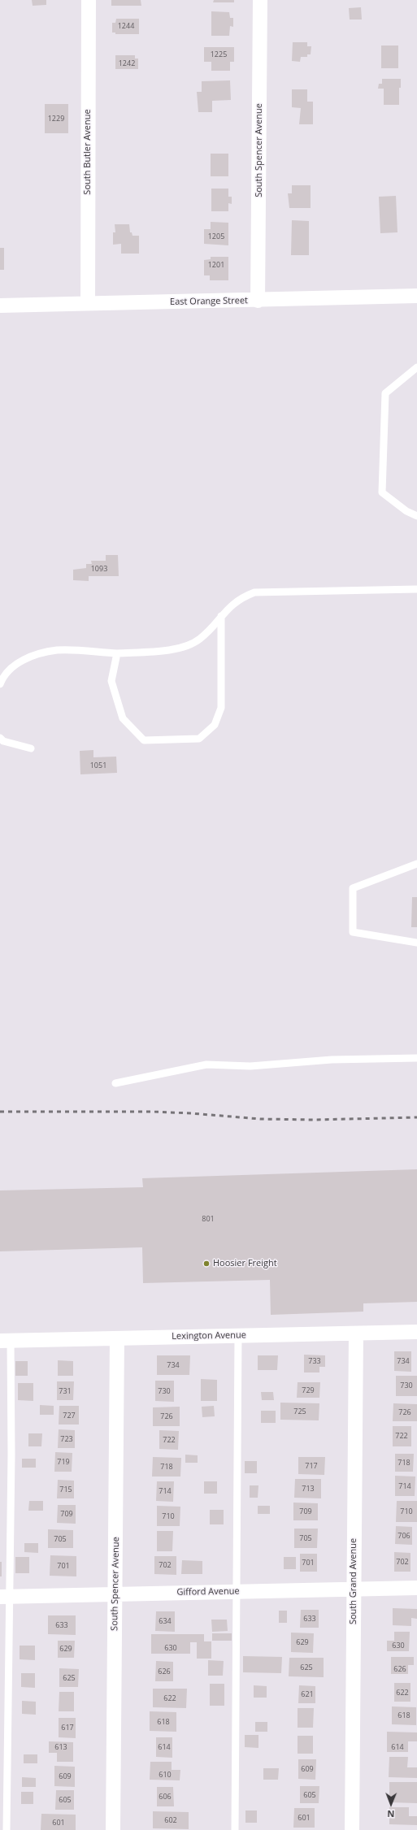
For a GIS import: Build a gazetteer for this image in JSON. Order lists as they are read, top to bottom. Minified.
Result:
{"streets":{"street":["South Spencer Avenue","South Butler Avenue","East Orange Street","Lexington Avenue","South Grand Avenue","Gifford Avenue"]},"crossings":[["South Spencer Avenue","East Orange Street"],["South Spencer Avenue","Lexington Avenue"],["South Spencer Avenue","Gifford Avenue"],["South Butler Avenue","East Orange Street"],["Lexington Avenue","South Grand Avenue"],["South Grand Avenue","Gifford Avenue"]],"places":["Hoosier Freight"],"house_numbers":["1244","1225","1242","1229","1205","1201","1093","1051","801","733","734","734","730","729","731","730","725","726","727","726","722","723","722","719","718","717","718","714","713","715","714","709","710","709","710","706","705","705","702","701","702","701","633","634","633","629","630","630","629","625","626","626","625","622","621","622","618","618","617","613","614","614","609","610","609","605","606","605","601","602","601"],"north":"bottom"}
